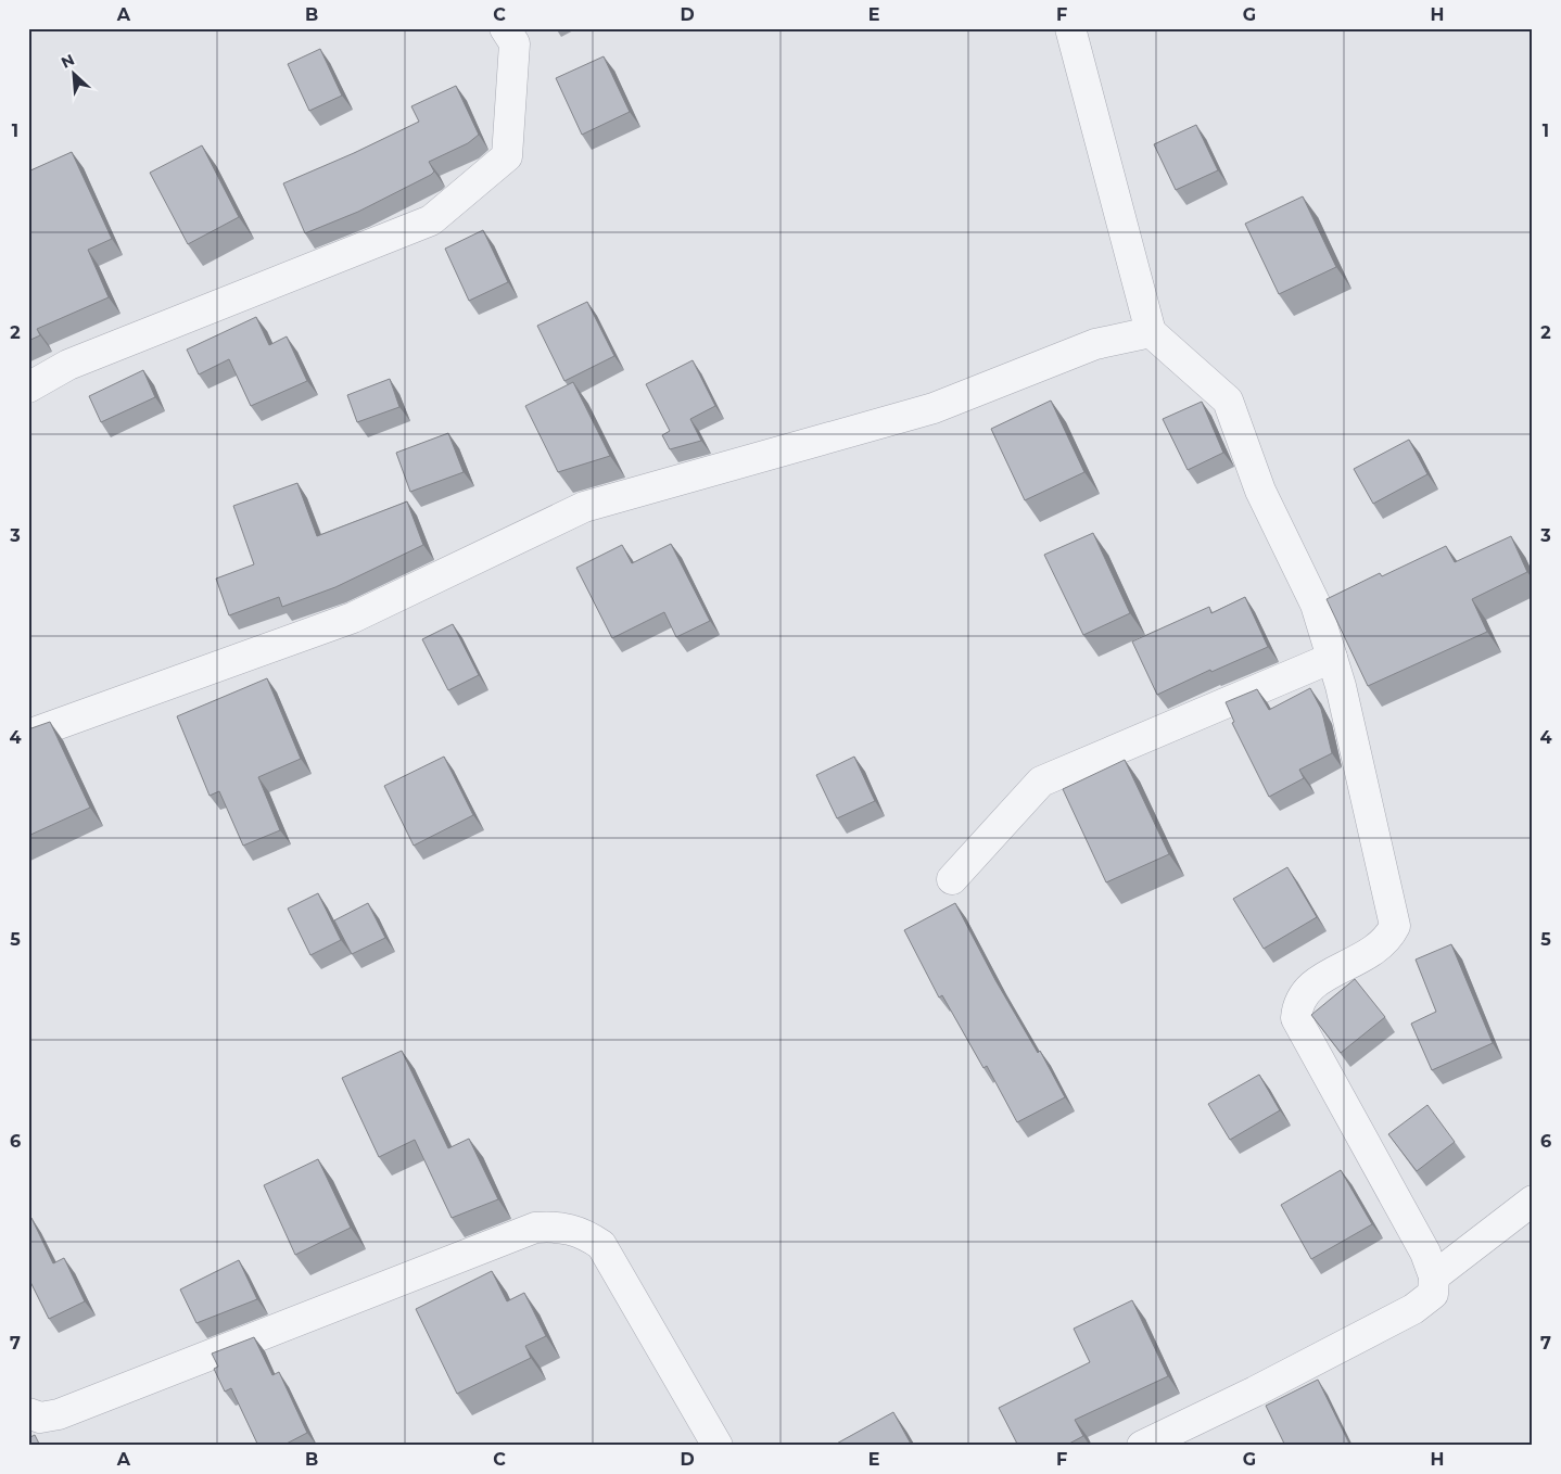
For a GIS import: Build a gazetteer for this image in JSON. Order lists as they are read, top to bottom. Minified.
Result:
{"north":"top left","grid":{"columns":["A","B","C","D","E","F","G","H"],"rows":["1","2","3","4","5","6","7"]}}
